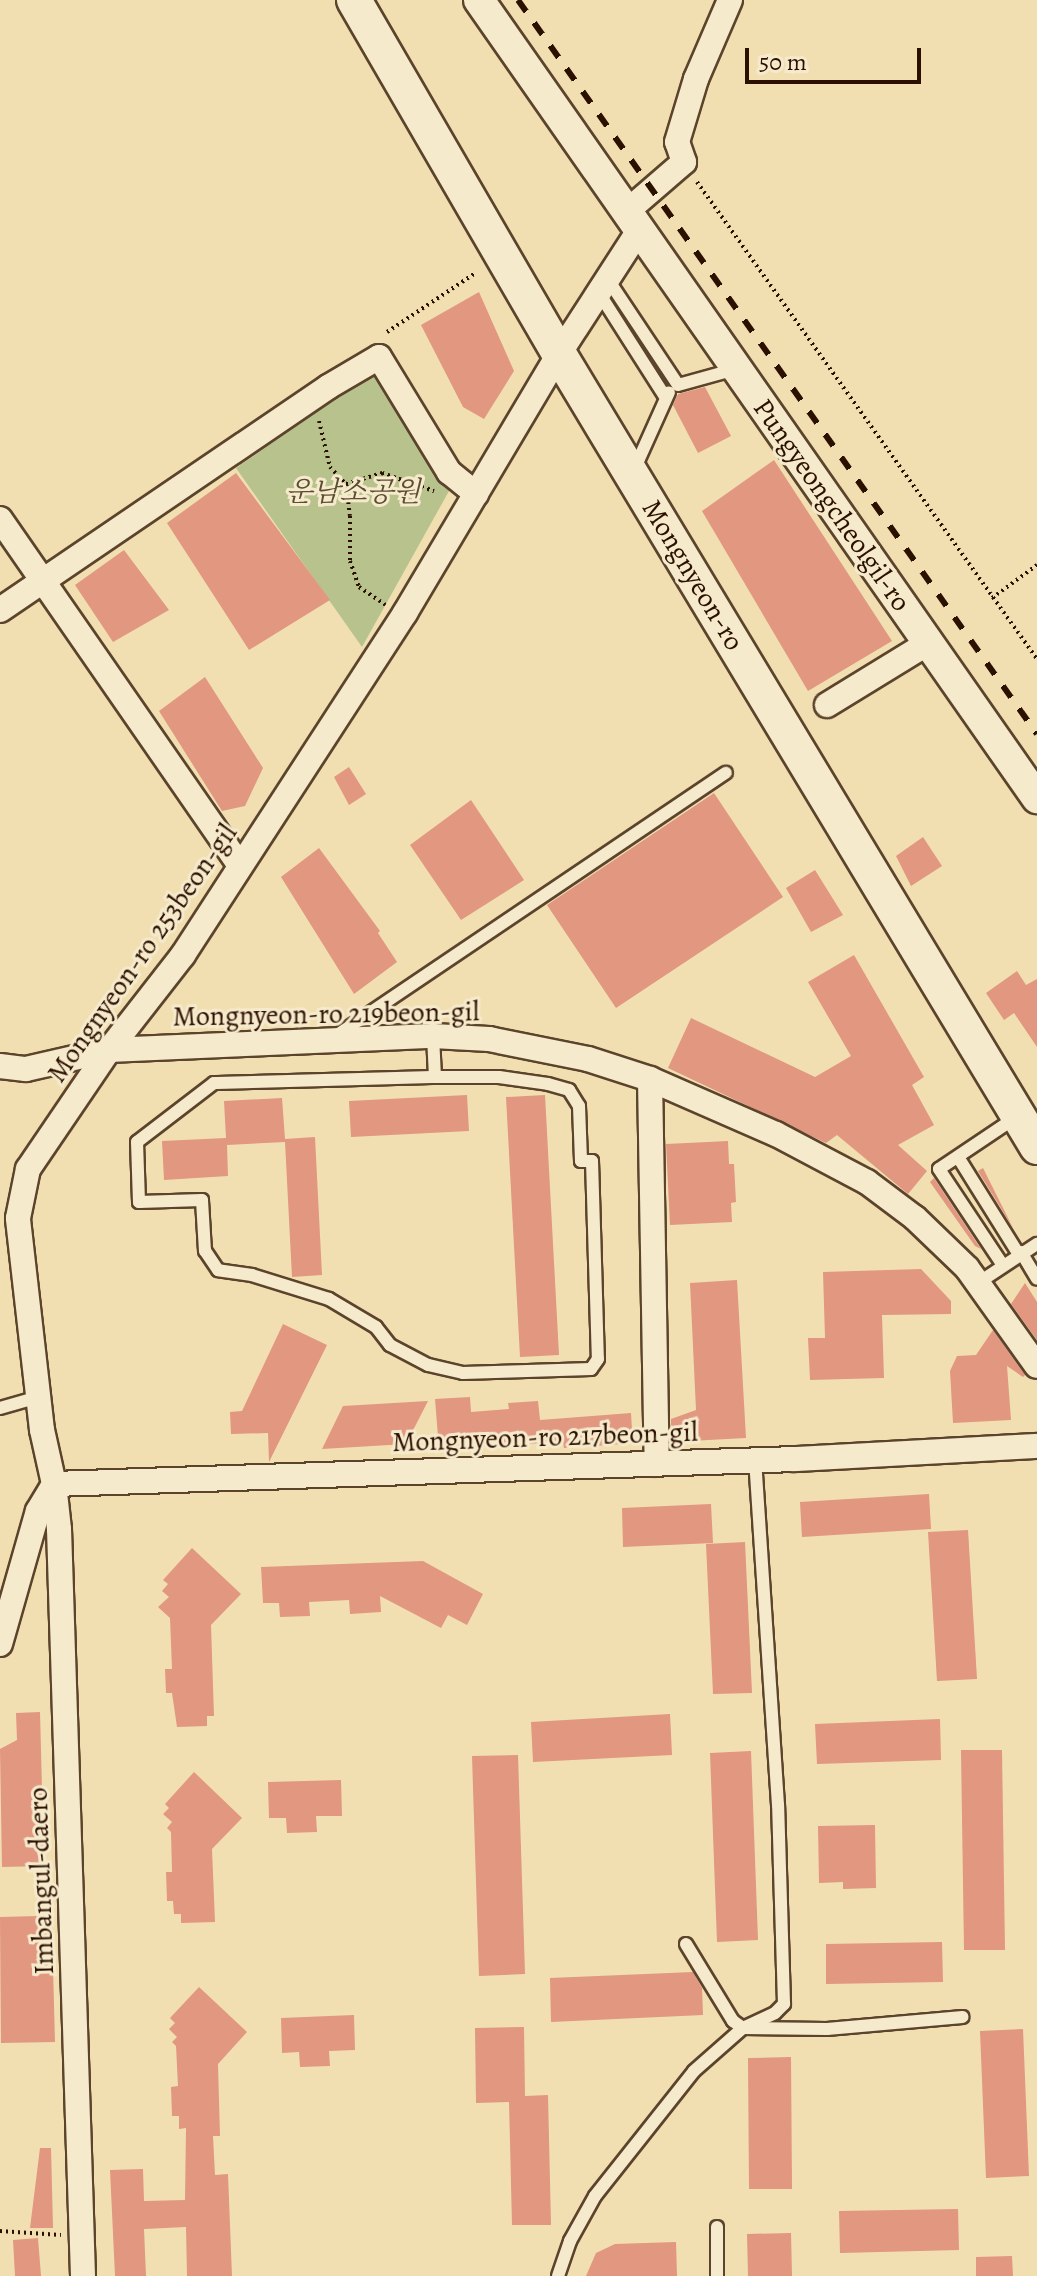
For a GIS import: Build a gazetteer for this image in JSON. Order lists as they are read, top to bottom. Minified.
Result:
{"streets":{"main road":["Mongnyeon-ro"],"street":["Pungyeongcheolgil-ro","Mongnyeon-ro 253beon-gil","Mongnyeon-ro 219beon-gil","Mongnyeon-ro 217beon-gil","Imbangul-daero"]},"crossings":[["Pungyeongcheolgil-ro","Mongnyeon-ro 253beon-gil"],["Mongnyeon-ro","Mongnyeon-ro 253beon-gil"],["Mongnyeon-ro 253beon-gil","Mongnyeon-ro 219beon-gil"],["Mongnyeon-ro 253beon-gil","Mongnyeon-ro 217beon-gil"],["Mongnyeon-ro 253beon-gil","Imbangul-daero"],["Mongnyeon-ro 217beon-gil","Imbangul-daero"]],"parks":["운남소공원"],"scale_bar":"50 m"}
